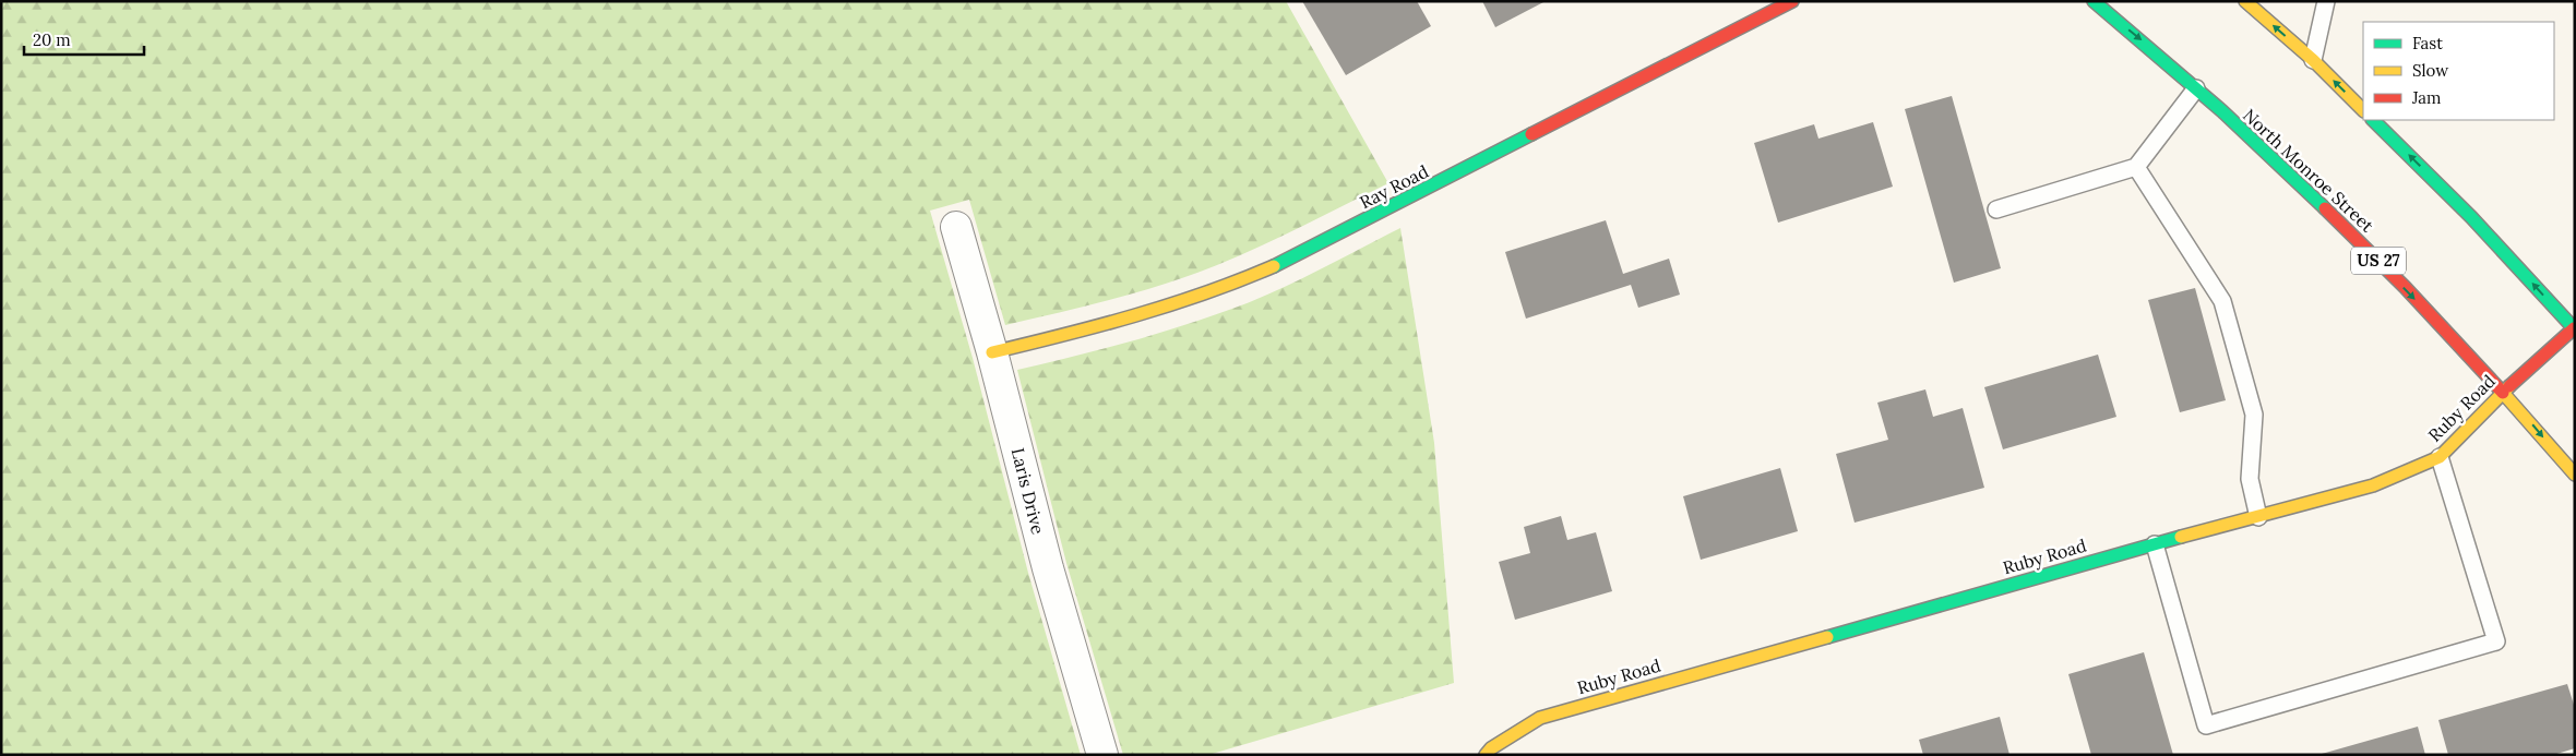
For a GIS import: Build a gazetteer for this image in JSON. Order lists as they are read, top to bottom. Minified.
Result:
{"streets":{"main road":["North Monroe Street","Ray Road","US 27","Ruby Road"],"street":["Laris Drive"]},"crossings":[["North Monroe Street","Ruby Road"],["Ray Road","Laris Drive"]],"legend":["Fast","Slow","Jam"],"scale_bar":"20 m"}
